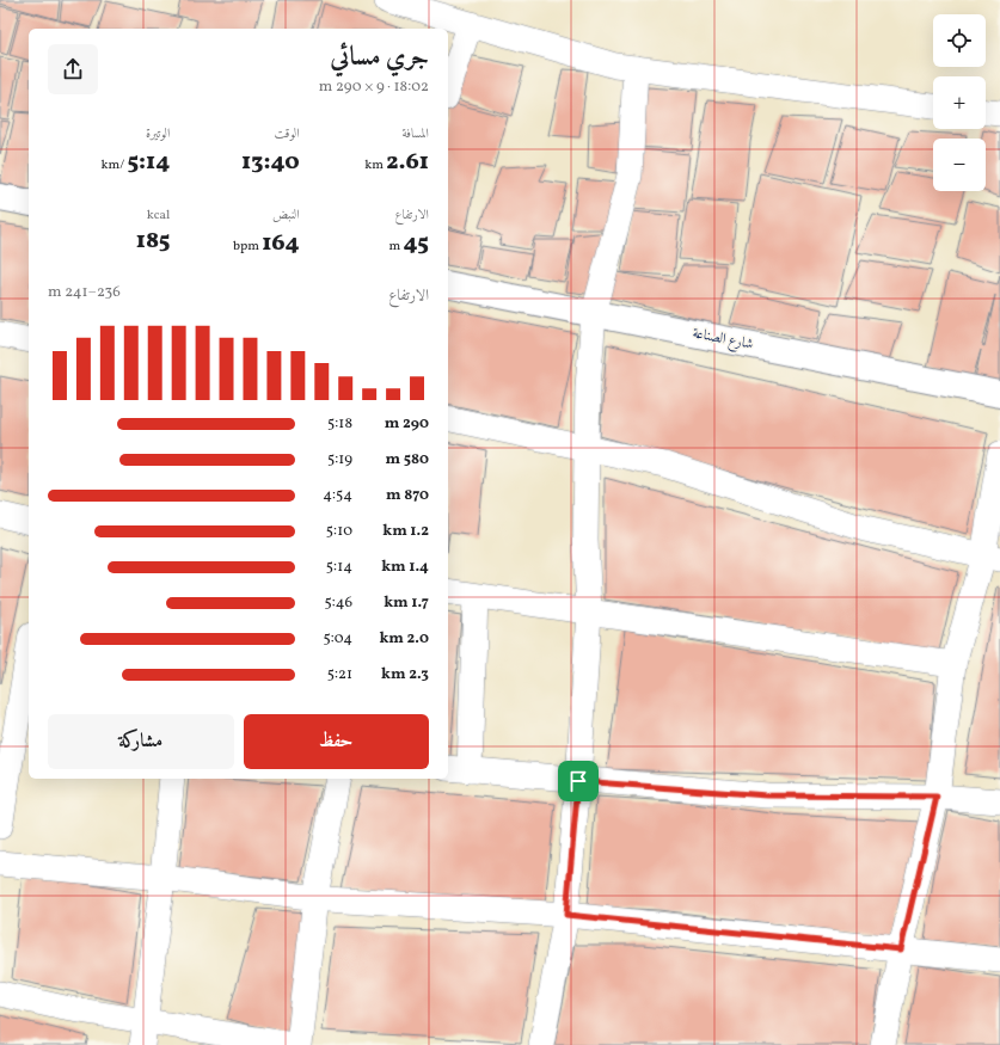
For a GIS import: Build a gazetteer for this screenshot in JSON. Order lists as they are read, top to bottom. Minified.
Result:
{"streets":{"street":["شارع الصناعة"]},"page":{"map_buttons":["+","−"],"heading":["جري مسائي","18:02 · 9 × 290 m"],"stats":[["المسافة","2.61 km"],["الوقت","13:40"],["الوتيرة","5:14 /km"],["الارتفاع","45 m"],["النبض","164 bpm"],["kcal","185"]],"chart":["الارتفاع","236–241 m"],"list":[{"name":"290 m","note":"5:18"},{"name":"580 m","note":"5:19"},{"name":"870 m","note":"4:54"},{"name":"1.2 km","note":"5:10"},{"name":"1.4 km","note":"5:14"},{"name":"1.7 km","note":"5:46"},{"name":"2.0 km","note":"5:04"},{"name":"2.3 km","note":"5:21"}],"buttons":["حفظ","مشاركة"]}}
